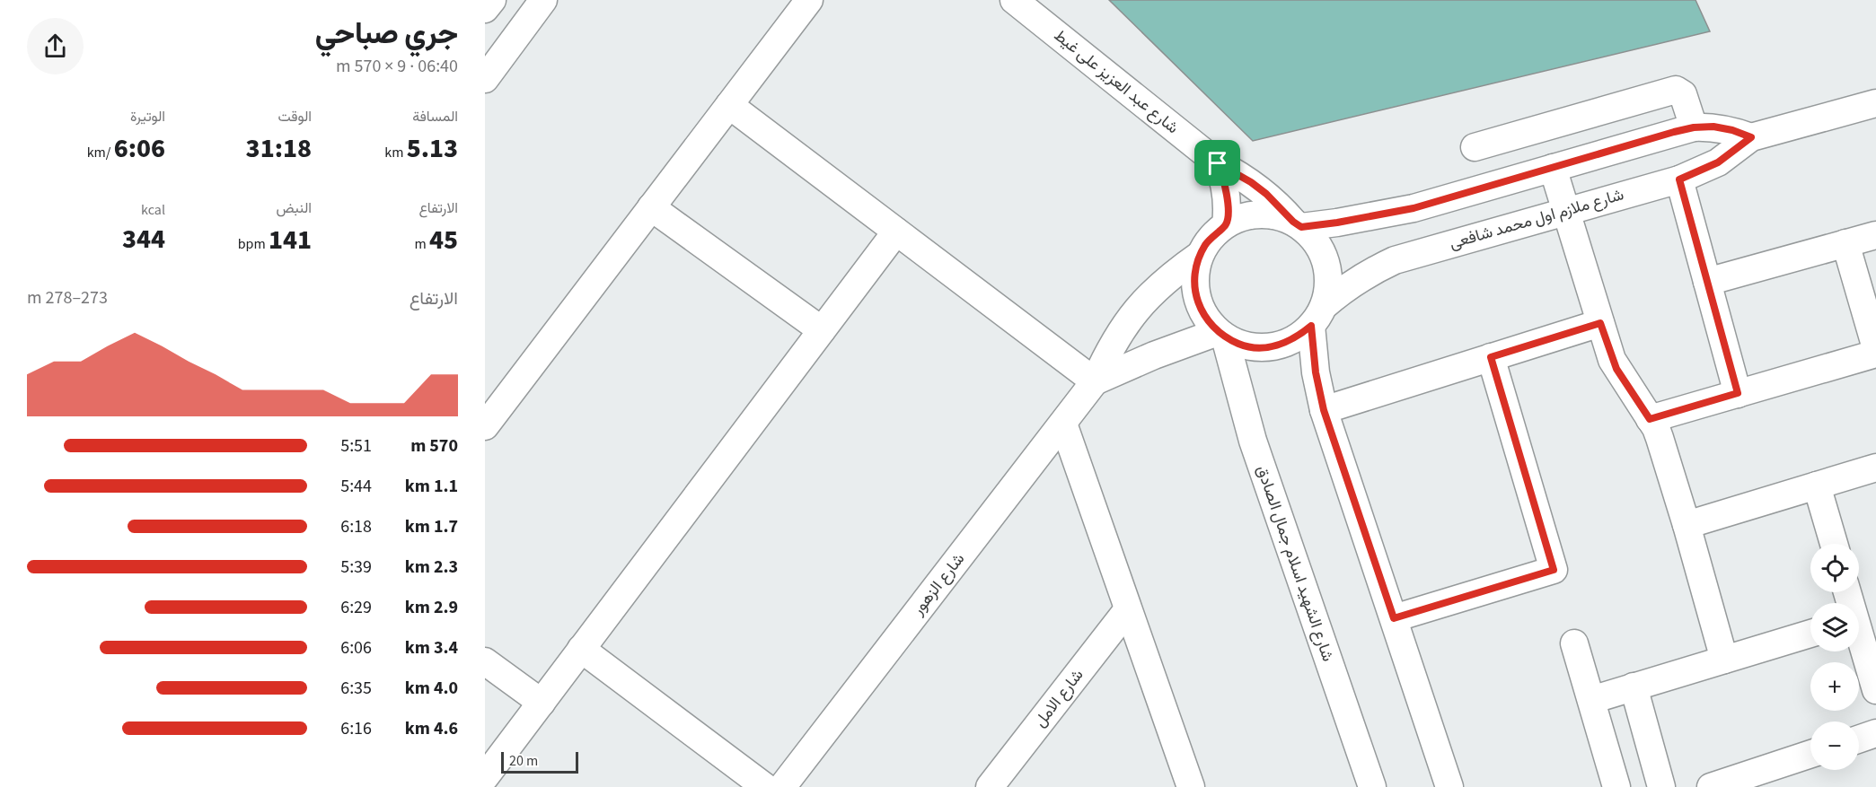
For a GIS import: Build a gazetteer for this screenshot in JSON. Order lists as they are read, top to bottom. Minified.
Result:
{"streets":{"street":["شارع عبد العزيز على غيط","شارع ملازم اول محمد شافعى","شارع الشهيد اسلام جمال الصادق","شارع الزهور","شارع الامل"]},"crossings":[["شارع عبد العزيز على غيط","شارع ملازم اول محمد شافعى"],["شارع عبد العزيز على غيط","شارع الشهيد اسلام جمال الصادق"],["شارع عبد العزيز على غيط","شارع الزهور"],["شارع ملازم اول محمد شافعى","شارع الشهيد اسلام جمال الصادق"],["شارع ملازم اول محمد شافعى","شارع الزهور"],["شارع الشهيد اسلام جمال الصادق","شارع الزهور"]],"scale_bar":"20 m","page":{"heading":["جري صباحي","06:40 · 9 × 570 m"],"stats":[["المسافة","5.13 km"],["الوقت","31:18"],["الوتيرة","6:06 /km"],["الارتفاع","45 m"],["النبض","141 bpm"],["kcal","344"]],"chart":["الارتفاع","273–278 m"],"list":[{"name":"570 m","note":"5:51"},{"name":"1.1 km","note":"5:44"},{"name":"1.7 km","note":"6:18"},{"name":"2.3 km","note":"5:39"},{"name":"2.9 km","note":"6:29"},{"name":"3.4 km","note":"6:06"},{"name":"4.0 km","note":"6:35"},{"name":"4.6 km","note":"6:16"}],"map_buttons":["+","−"],"scale":"20 m"}}
